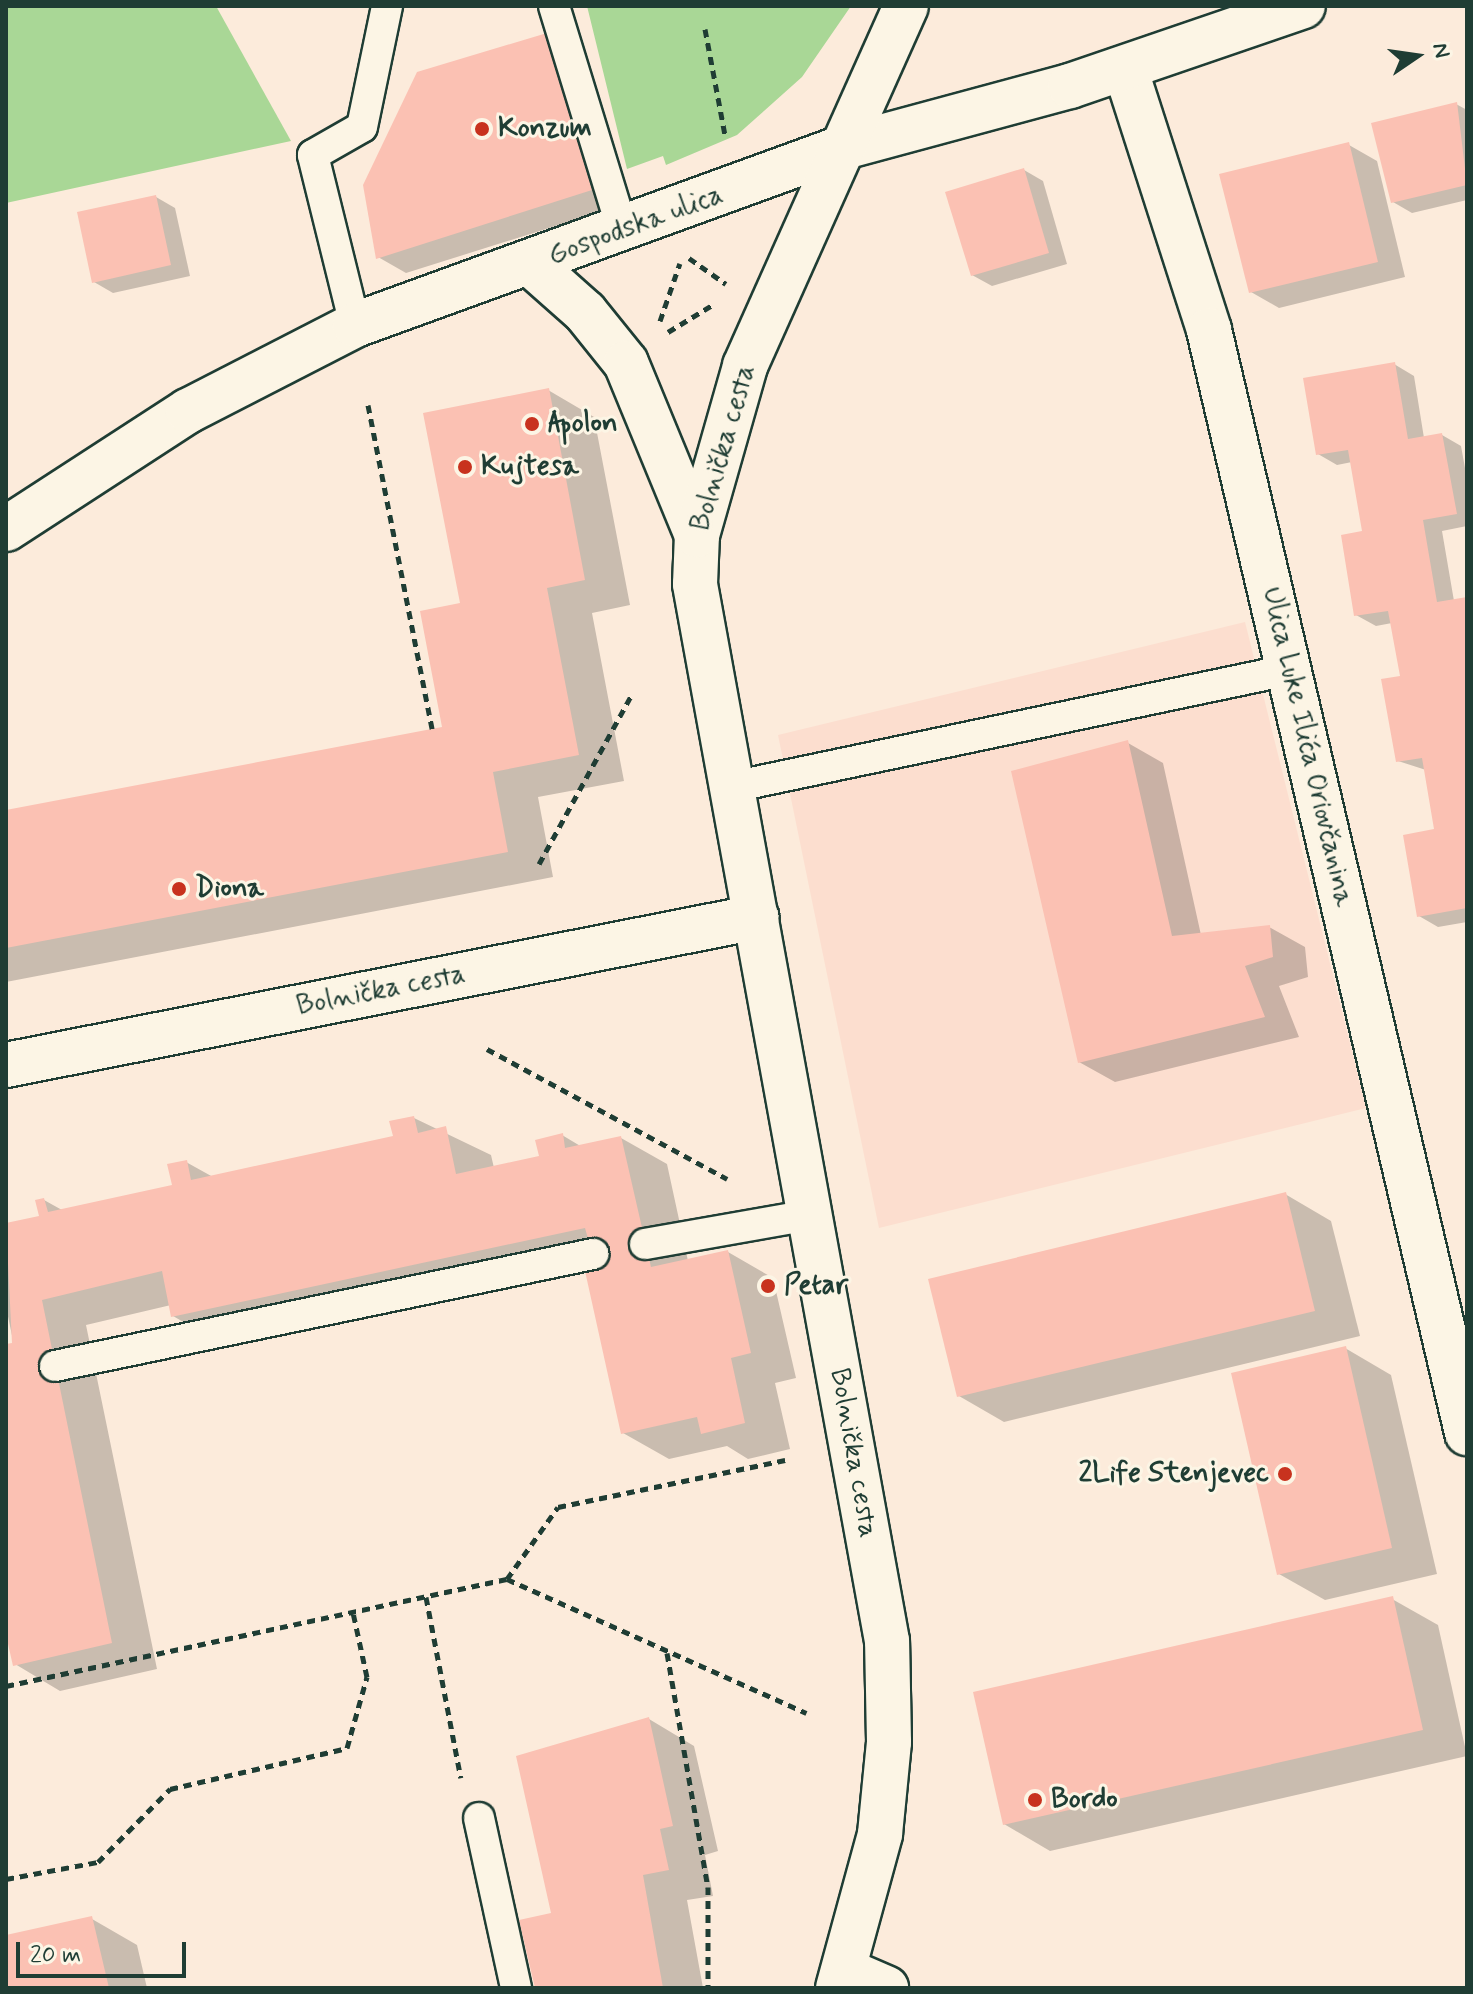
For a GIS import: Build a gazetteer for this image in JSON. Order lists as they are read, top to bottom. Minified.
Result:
{"streets":{"street":["Gospodska ulica","Bolnička cesta","Ulica Luke Ilića Oriovčanina"]},"crossings":[["Gospodska ulica","Bolnička cesta"],["Gospodska ulica","Ulica Luke Ilića Oriovčanina"]],"places":["Konzum","Apolon","Kujtesa","Diona","Petar","2Life Stenjevec","Bordo"],"scale_bar":"20 m","north":"right"}
